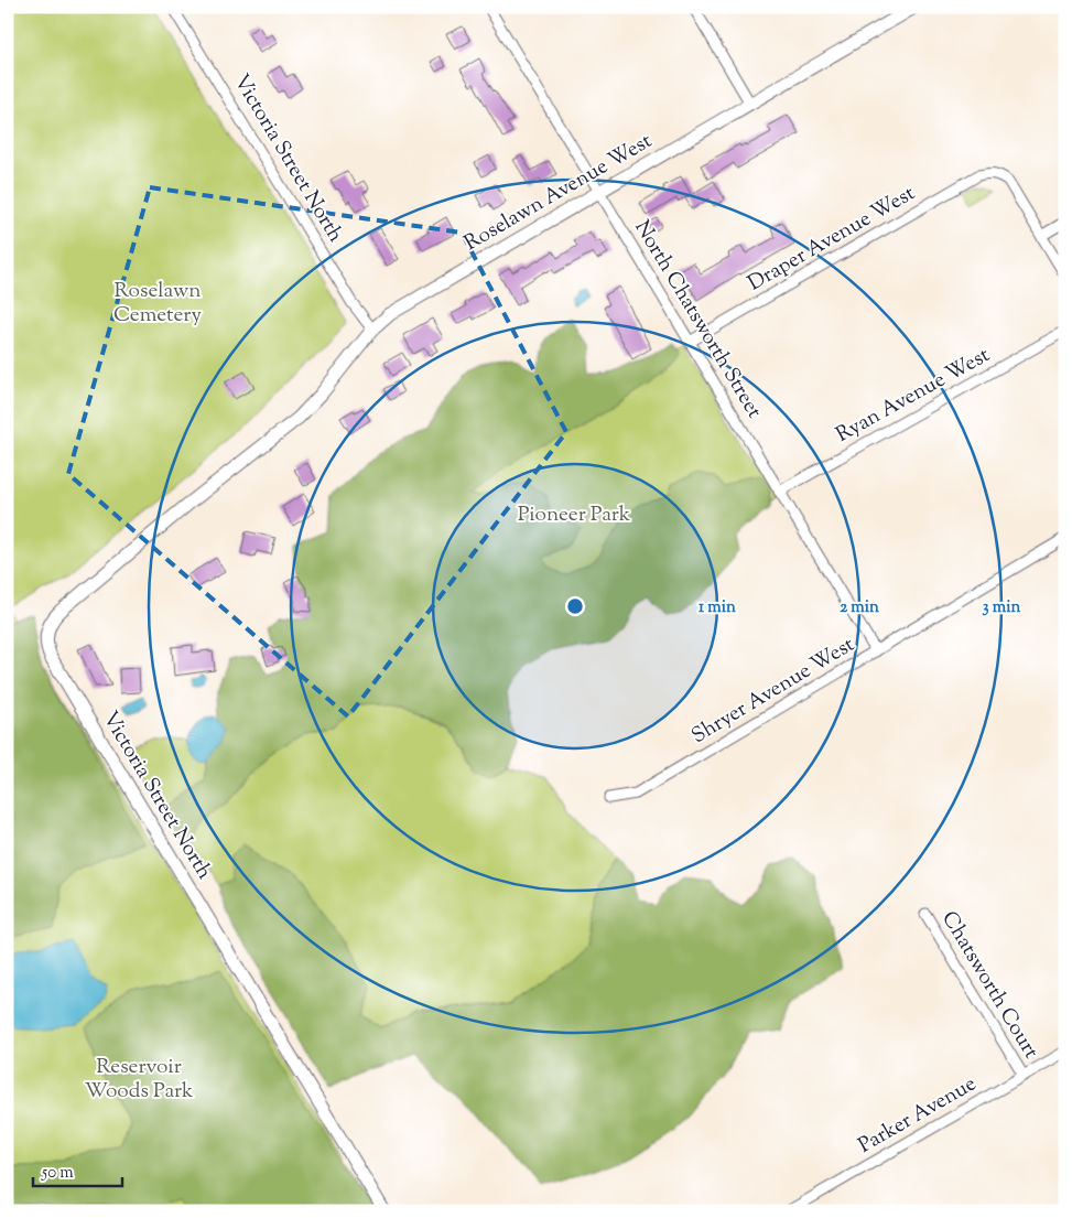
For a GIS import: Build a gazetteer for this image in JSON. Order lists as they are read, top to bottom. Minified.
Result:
{"streets":{"street":["Victoria Street North","Roselawn Avenue West","Draper Avenue West","North Chatsworth Street","Ryan Avenue West","Shryer Avenue West","Chatsworth Court","Parker Avenue"]},"crossings":[["Victoria Street North","Roselawn Avenue West"],["Roselawn Avenue West","North Chatsworth Street"],["Draper Avenue West","North Chatsworth Street"],["North Chatsworth Street","Ryan Avenue West"],["North Chatsworth Street","Shryer Avenue West"],["Chatsworth Court","Parker Avenue"]],"parks":["Roselawn Cemetery","Pioneer Park","Reservoir Woods Park"],"scale_bar":"50 m","rings":["1 min","2 min","3 min"]}
